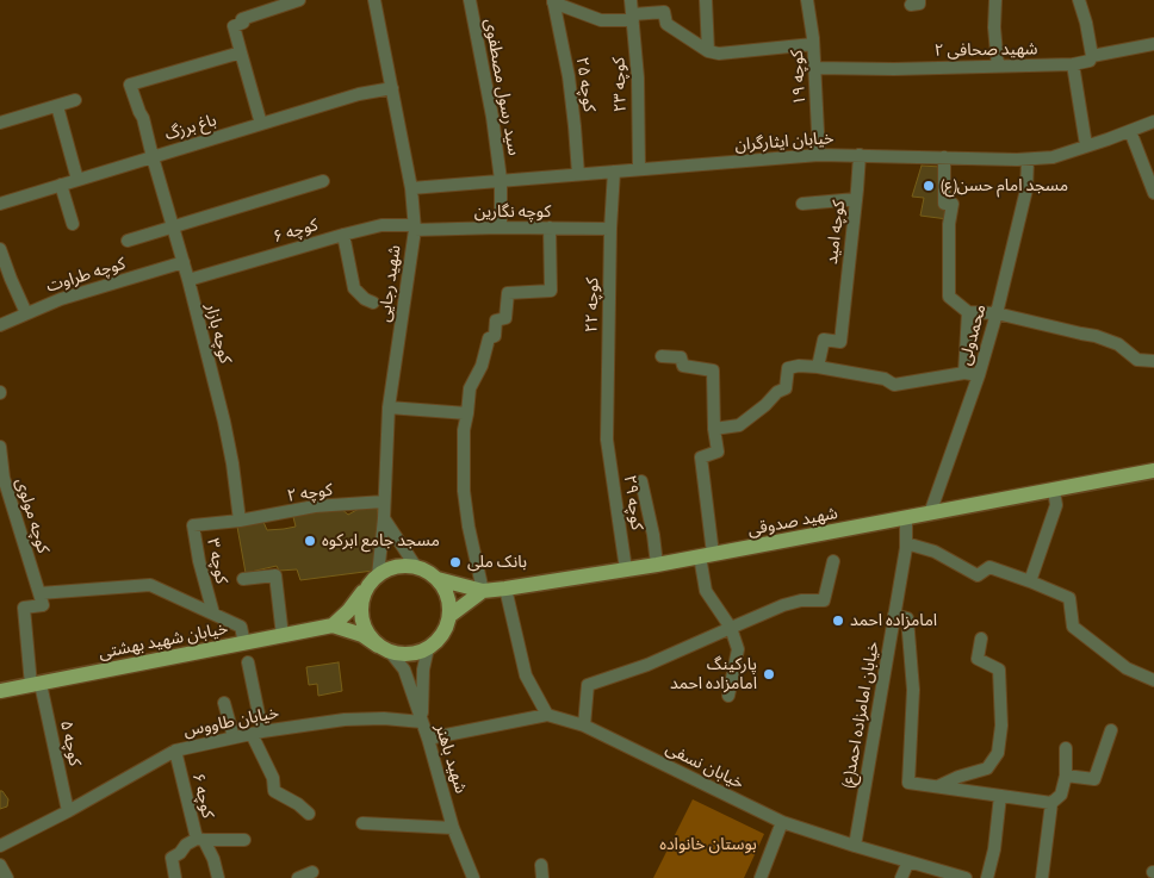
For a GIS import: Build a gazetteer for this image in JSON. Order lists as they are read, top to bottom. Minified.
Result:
{"streets":{"main road":["شهید صدوقی","خیابان شهید بهشتی"],"street":["شهید صحافی ۲","کوچه ۱۹","کوچه ۲۵","کوچه ۲۳","سید رسول مصطفوی","باغ برزگ","خیابان ایثارگران","کوچه نگارین","کوچه ۶","کوچه امید","کوچه طراوت","شهید رجایی","کوچه ۲۲","کوچه بازار","محمدولی","کوچه ۲","کوچه ۲۹","کوچه مولوی","کوچه ۳","خیابان امامزاده احمد(ع)","خیابان طاووس","کوچه ۵","شهید باهنر","خیابان نسفی"]},"crossings":[["شهید صحافی ۲","کوچه ۱۹"],["کوچه ۱۹","خیابان ایثارگران"],["کوچه ۲۵","خیابان ایثارگران"],["کوچه ۲۳","خیابان ایثارگران"],["سید رسول مصطفوی","خیابان ایثارگران"],["سید رسول مصطفوی","کوچه نگارین"],["باغ برزگ","شهید رجایی"],["باغ برزگ","کوچه بازار"],["خیابان ایثارگران","کوچه امید"],["خیابان ایثارگران","شهید رجایی"],["خیابان ایثارگران","کوچه ۲۲"],["خیابان ایثارگران","محمدولی"],["کوچه نگارین","کوچه ۶"],["کوچه نگارین","شهید رجایی"],["کوچه نگارین","کوچه ۲۲"],["کوچه ۶","شهید رجایی"],["کوچه ۶","کوچه بازار"],["کوچه ۶","خیابان طاووس"],["کوچه طراوت","کوچه بازار"],["شهید رجایی","کوچه ۲"],["شهید رجایی","شهید صدوقی"],["شهید رجایی","شهید باهنر"],["کوچه ۲۲","کوچه ۲۹"],["کوچه بازار","کوچه ۲"],["کوچه بازار","کوچه ۳"],["محمدولی","شهید صدوقی"],["کوچه ۲","کوچه ۳"],["کوچه ۲۹","شهید صدوقی"],["شهید صدوقی","خیابان امامزاده احمد(ع)"],["شهید صدوقی","شهید باهنر"],["خیابان شهید بهشتی","کوچه ۵"],["خیابان امامزاده احمد(ع)","خیابان نسفی"],["خیابان طاووس","کوچه ۵"],["خیابان طاووس","شهید باهنر"],["شهید باهنر","خیابان نسفی"]],"parks":["بوستان خانواده"],"places":["مسجد امام حسن(ع)","مسجد جامع ابرکوه","بانک ملی","امامزاده احمد","پارکینگ امامزاده احمد"]}
